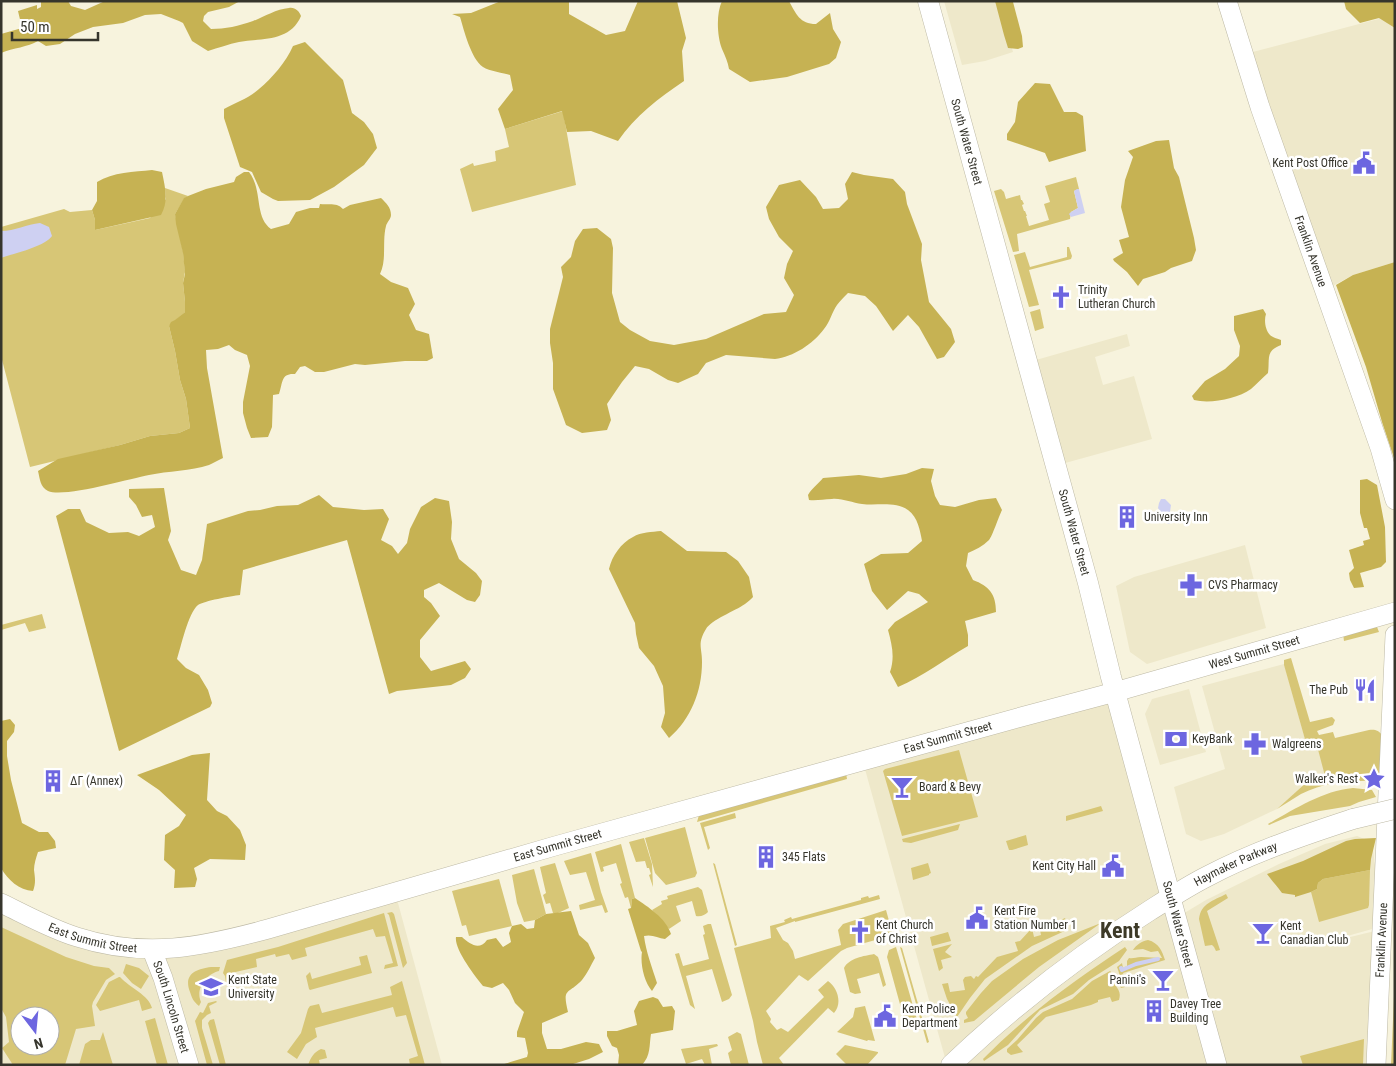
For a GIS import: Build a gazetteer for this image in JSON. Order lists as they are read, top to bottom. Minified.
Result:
{"streets":{"main road":["South Water Street","Haymaker Parkway"],"street":["Franklin Avenue","West Summit Street","East Summit Street","South Lincoln Street"]},"crossings":[["South Water Street","West Summit Street"],["South Water Street","East Summit Street"],["South Water Street","Haymaker Parkway"],["West Summit Street","East Summit Street"],["East Summit Street","South Lincoln Street"]],"districts":["Kent"],"places":{"public building":["Kent Post Office","Kent City Hall","Kent Fire Station Number 1","Kent Police Department"],"church":["Trinity Lutheran Church","Kent Church of Christ"],"building":["University Inn","ΔΓ (Annex)","345 Flats","Davey Tree Building"],"pharmacy":["CVS Pharmacy","Walgreens"],"restaurant":["The Pub"],"bank":["KeyBank"],"place":["Walker's Rest"],"bar":["Board & Bevy","Kent Canadian Club","Panini's"],"school or university":["Kent State University"]},"scale_bar":"50 m","north":"bottom"}
